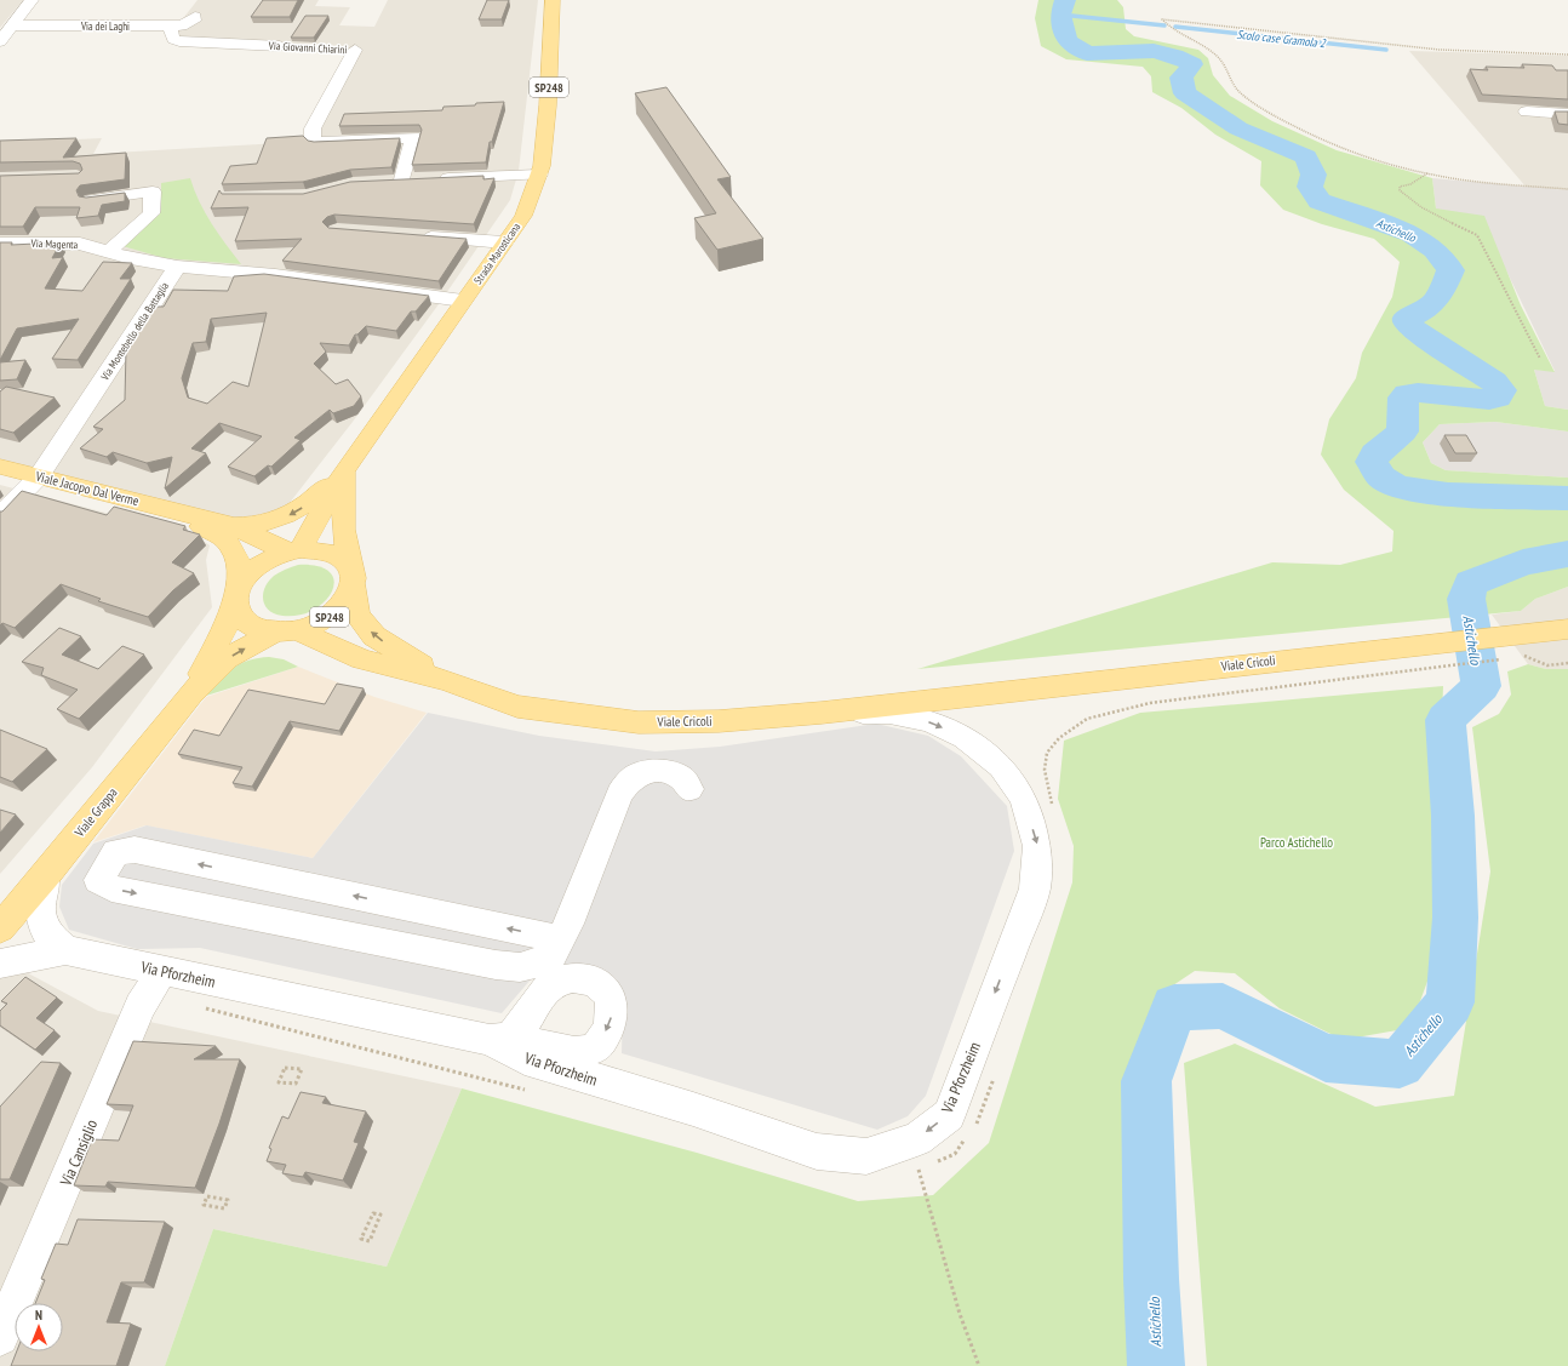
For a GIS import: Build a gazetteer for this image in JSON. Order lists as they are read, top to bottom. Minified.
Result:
{"streets":{"main road":["SP248","Strada Marosticana","Viale Jacopo Dal Verme","Viale Cricoli","Viale Grappa"],"street":["Via dei Laghi","Via Giovanni Chiarini","Via Magenta","Via Montebello della Battaglia","Via Pforzheim","Via Cansiglio"]},"crossings":[["Via dei Laghi","Via Giovanni Chiarini"],["Via Giovanni Chiarini","Strada Marosticana"],["SP248","Strada Marosticana"],["SP248","Viale Jacopo Dal Verme"],["SP248","Viale Cricoli"],["SP248","Viale Grappa"],["Via Magenta","Via Montebello della Battaglia"],["Strada Marosticana","Via Montebello della Battaglia"],["Strada Marosticana","Viale Jacopo Dal Verme"],["Strada Marosticana","Viale Cricoli"],["Strada Marosticana","Viale Grappa"],["Via Montebello della Battaglia","Viale Jacopo Dal Verme"],["Viale Jacopo Dal Verme","Viale Cricoli"],["Viale Jacopo Dal Verme","Viale Grappa"],["Viale Cricoli","Viale Grappa"],["Viale Cricoli","Via Pforzheim"],["Via Pforzheim","Via Cansiglio"]],"water":["Scolo case Gramola 2","Astichello"],"parks":["Parco Astichello"],"north":"top"}
